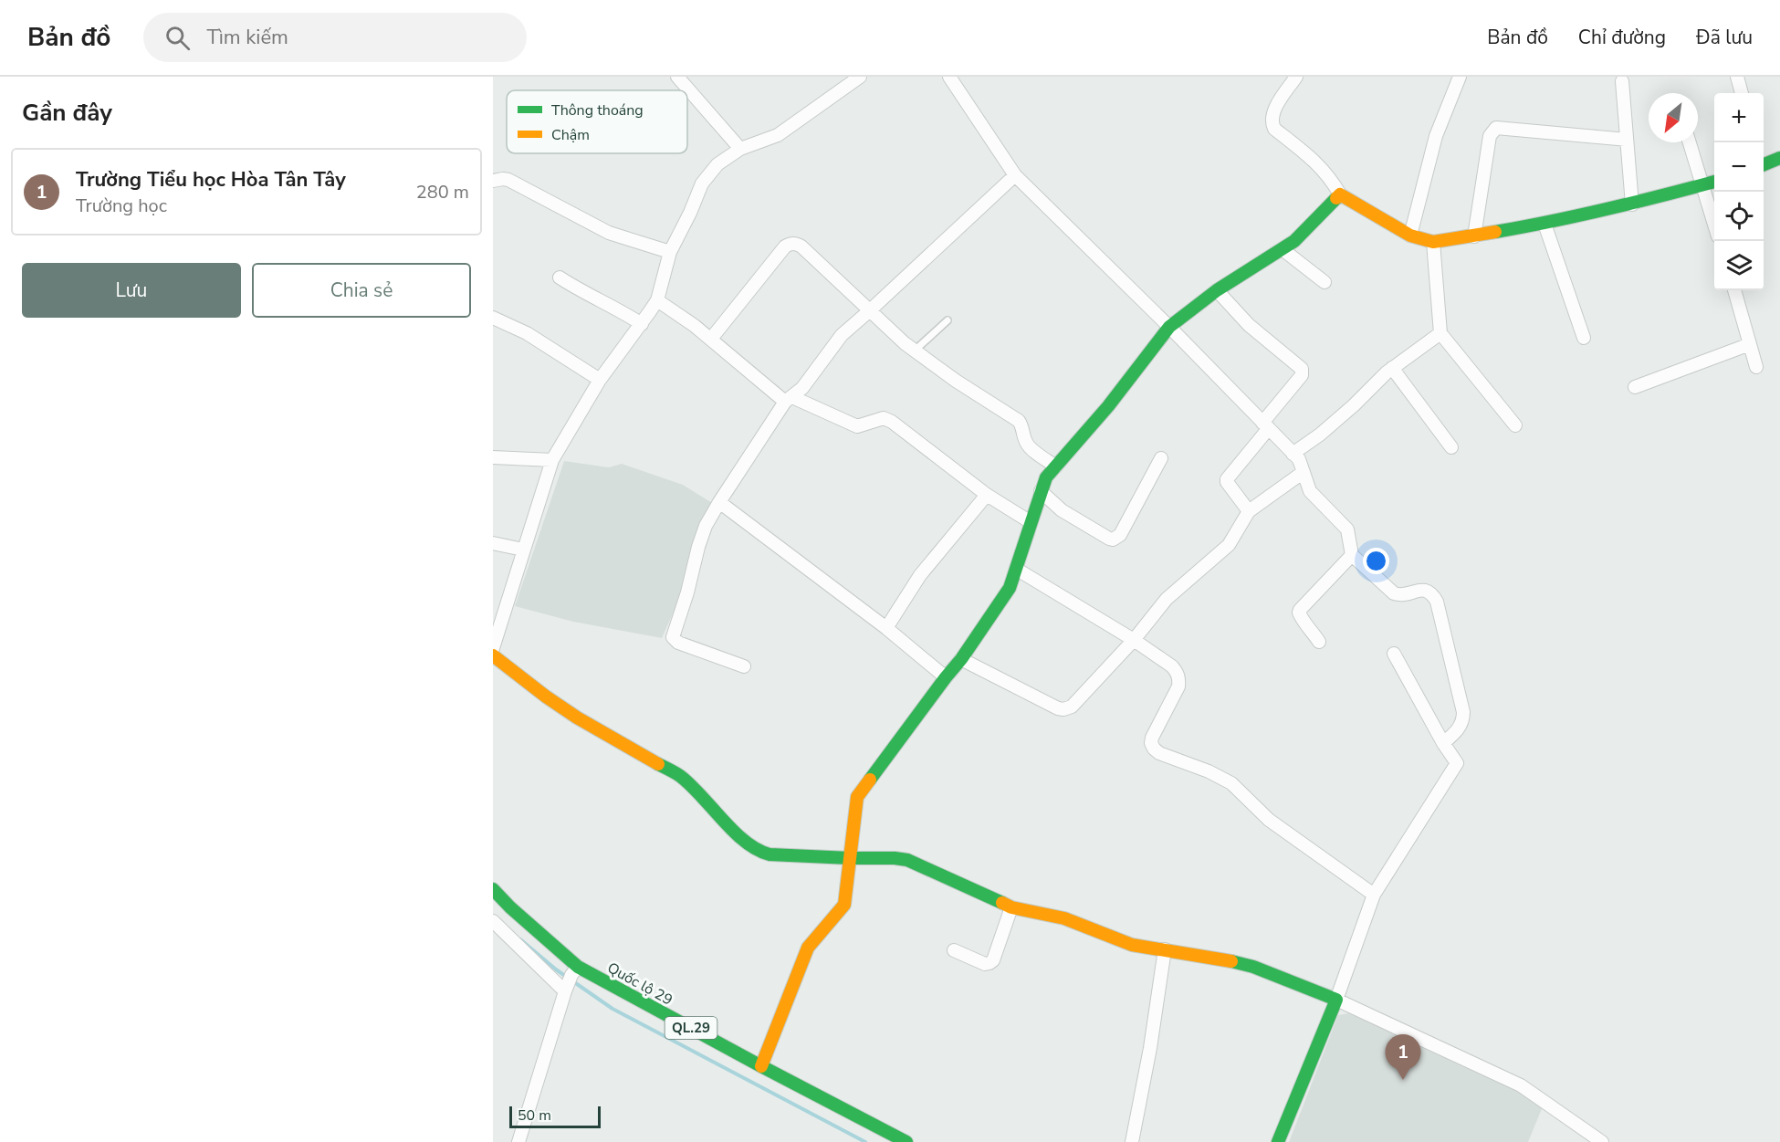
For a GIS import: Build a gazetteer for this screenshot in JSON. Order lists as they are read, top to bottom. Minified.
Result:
{"streets":{"main road":["Quốc lộ 29","QL.29"]},"legend":["Thông thoáng","Chậm"],"scale_bar":"50 m","north":"bottom left","page":{"header":"Bản đồ","search":"Tìm kiếm","nav":["Bản đồ","Chỉ đường","Đã lưu"],"heading":"Gần đây","map_buttons":["+","−"],"list":[{"mark":"1","name":"Trường Tiểu học Hòa Tân Tây","note":"Trường học","value":"280 m"}],"buttons":["Lưu","Chia sẻ"],"pins":"1","scale":"50 m"}}
